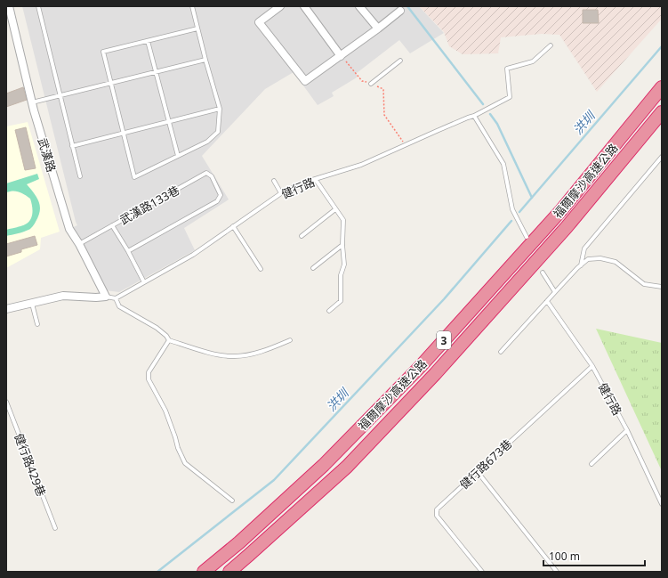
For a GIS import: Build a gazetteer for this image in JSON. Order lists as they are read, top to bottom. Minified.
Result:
{"streets":{"highway":["福爾摩沙高速公路","3"],"street":["武漢路"],"lane":["健行路","武漢路133巷","健行路673巷","健行路429巷"]},"crossings":[["武漢路","武漢路133巷"],["健行路","健行路673巷"]],"water":["洪圳"],"scale_bar":"100 m"}
